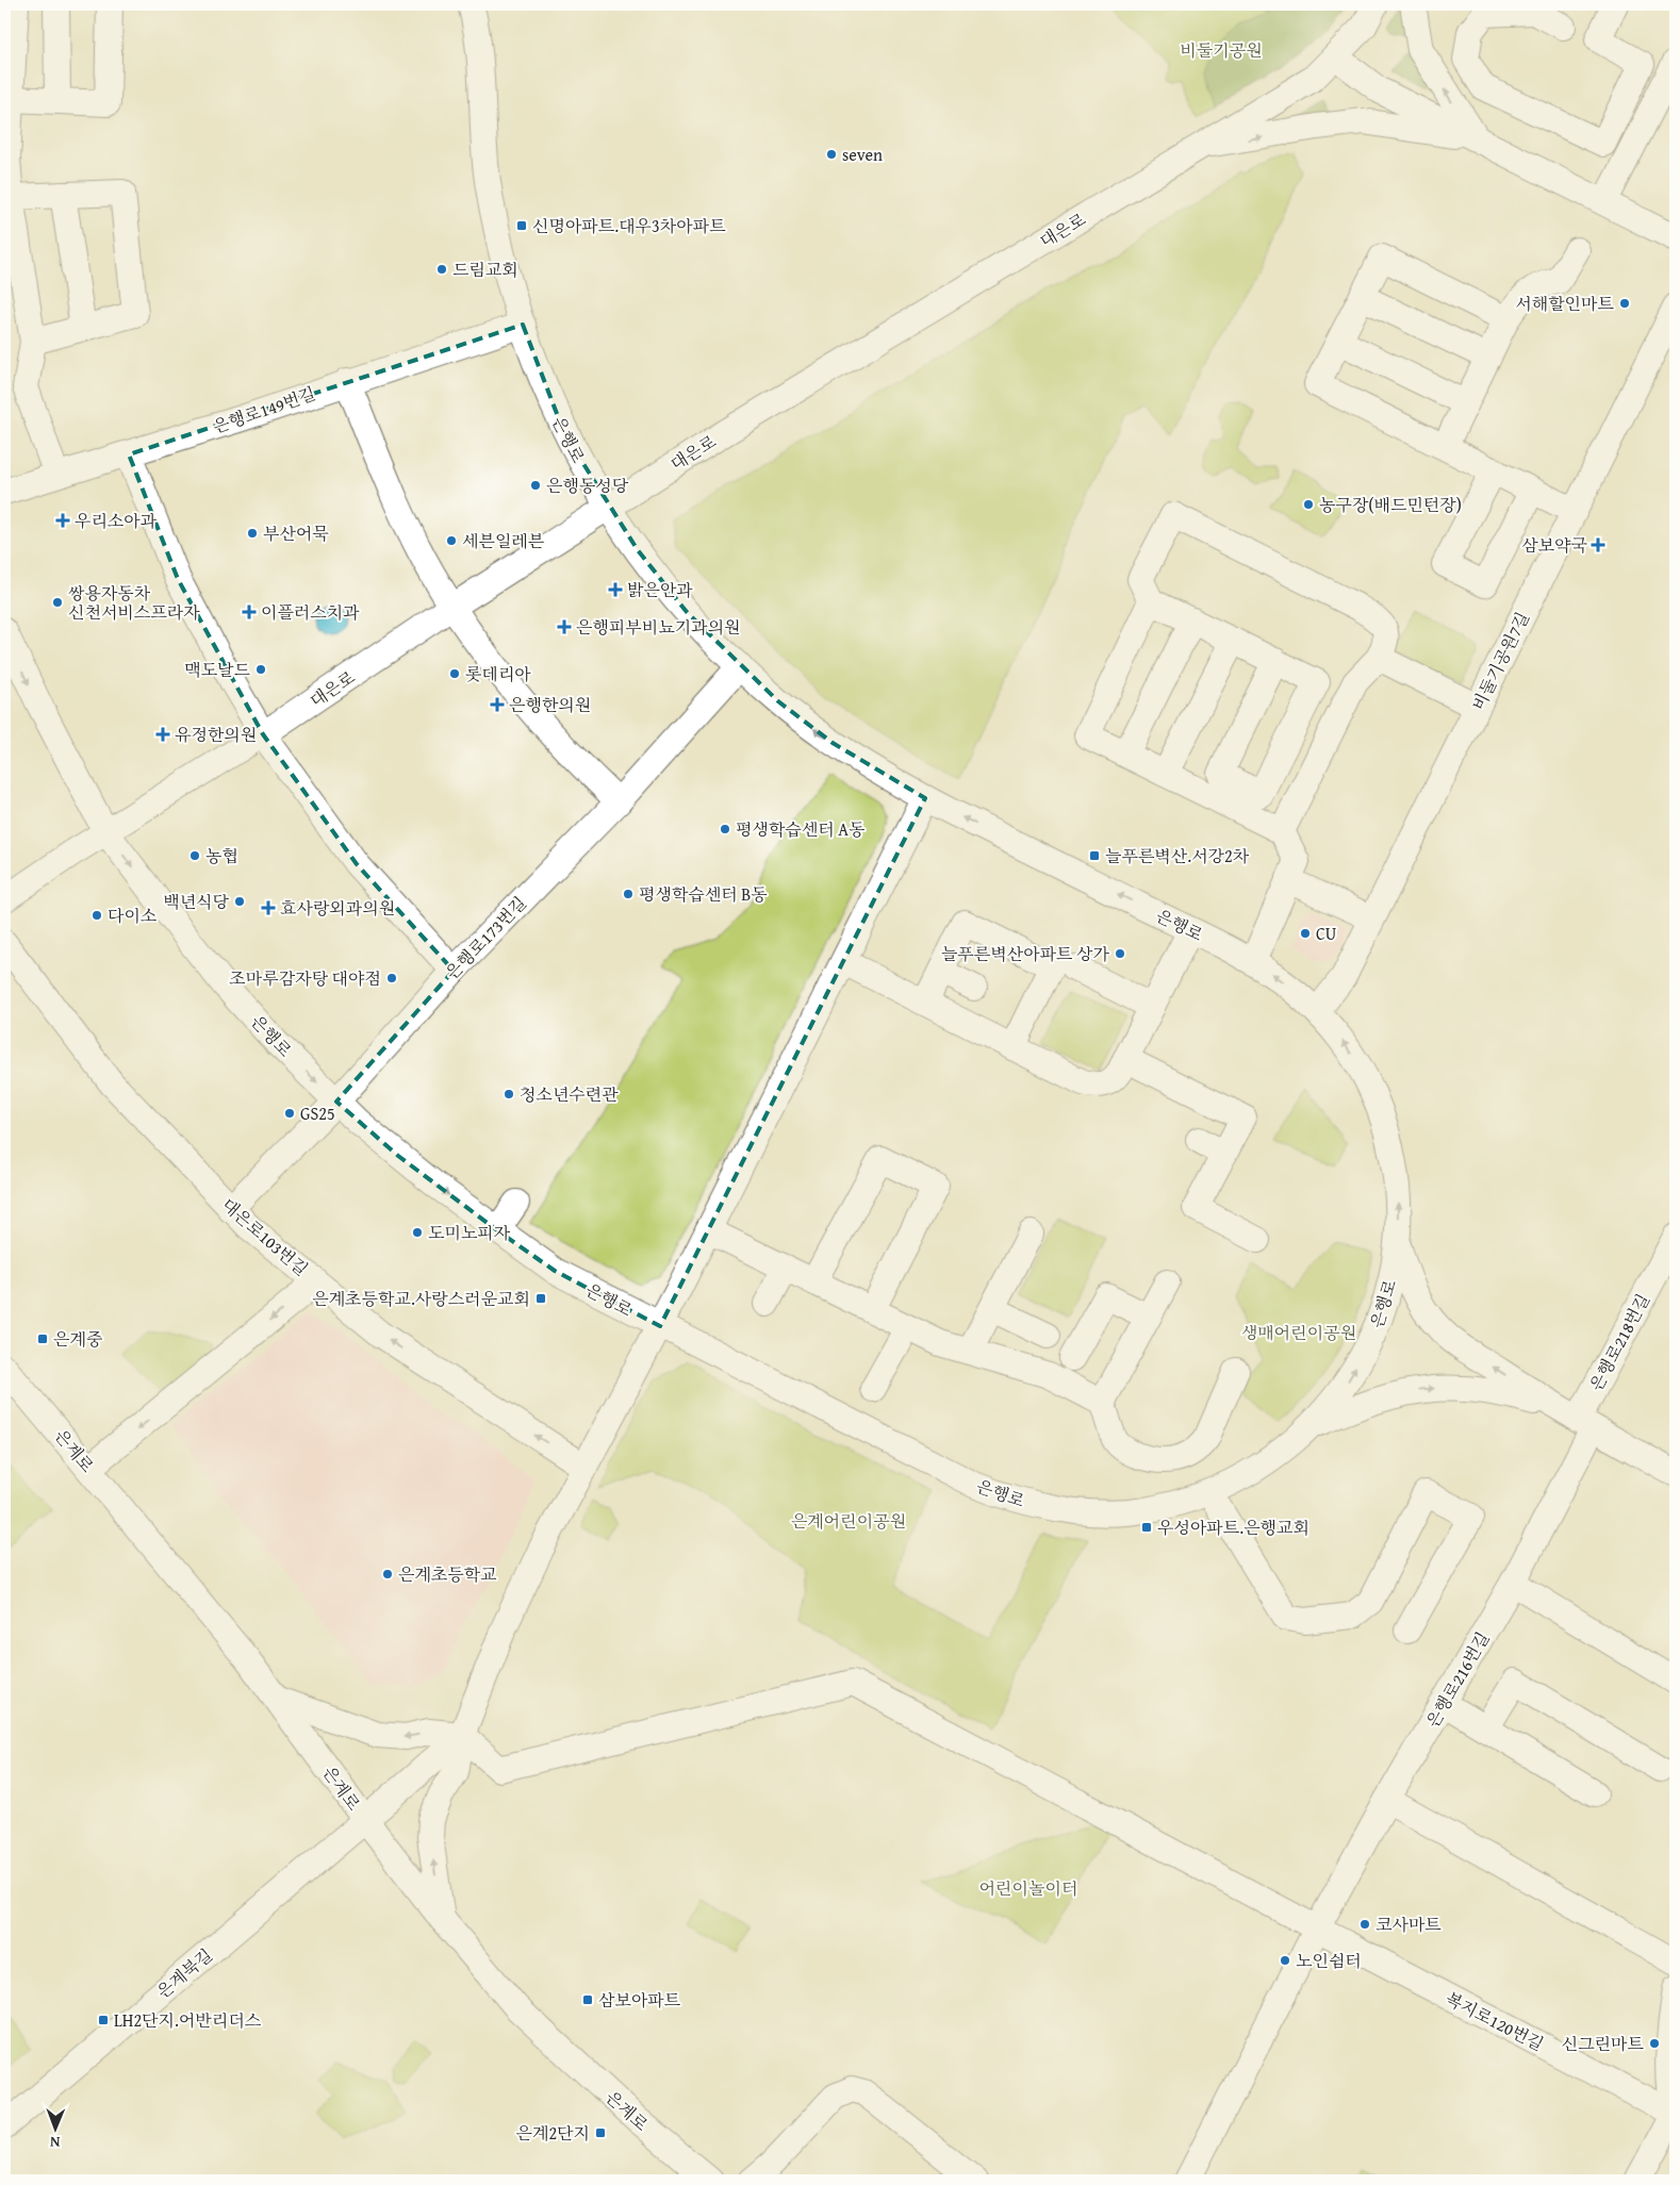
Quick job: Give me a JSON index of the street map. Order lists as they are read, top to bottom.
{
  "streets": {
    "street": [
      "대은로",
      "은행로149번길",
      "은행로",
      "비둘기공원7길",
      "은행로173번길",
      "대은로103번길",
      "은행로218번길",
      "은계로",
      "은행로216번길",
      "은계북길",
      "복지로120번길"
    ]
  },
  "crossings": [
    ["대은로", "은행로"],
    ["은행로149번길", "은행로"],
    ["은행로", "비둘기공원7길"],
    ["은행로", "은행로173번길"],
    ["은행로173번길", "대은로103번길"],
    ["은행로218번길", "은행로216번길"],
    ["은계로", "은계북길"],
    ["은행로216번길", "복지로120번길"],
    ["은계북길", "복지로120번길"]
  ],
  "one_way": ["대은로103번길"],
  "parks": [
    "비둘기공원",
    "생매어린이공원",
    "은계어린이공원",
    "어린이놀이터"
  ],
  "places": {
    "other": [
      "seven",
      "드림교회",
      "서해할인마트",
      "은행동성당",
      "농구장(배드민턴장)",
      "부산어묵",
      "세븐일레븐",
      "쌍용자동차 신천서비스프라자",
      "맥도날드",
      "롯데리아",
      "평생학습센터 A동",
      "농협",
      "평생학습센터 B동",
      "백년식당",
      "다이소",
      "CU",
      "늘푸른벽산아파트 상가",
      "조마루감자탕 대야점",
      "청소년수련관",
      "GS25",
      "도미노피자",
      "은계초등학교",
      "코사마트",
      "노인쉼터",
      "신그린마트"
    ],
    "transit": [
      "신명아파트.대우3차아파트",
      "늘푸른벽산.서강2차",
      "은계초등학교.사랑스러운교회",
      "은계중",
      "우성아파트.은행교회",
      "삼보아파트",
      "LH2단지.어반리더스",
      "은계2단지"
    ],
    "health": [
      "우리소아과",
      "삼보약국",
      "밝은안과",
      "이플러스치과",
      "은행피부비뇨기과의원",
      "은행한의원",
      "유정한의원",
      "효사랑외과의원"
    ]
  },
  "north": "bottom"
}
